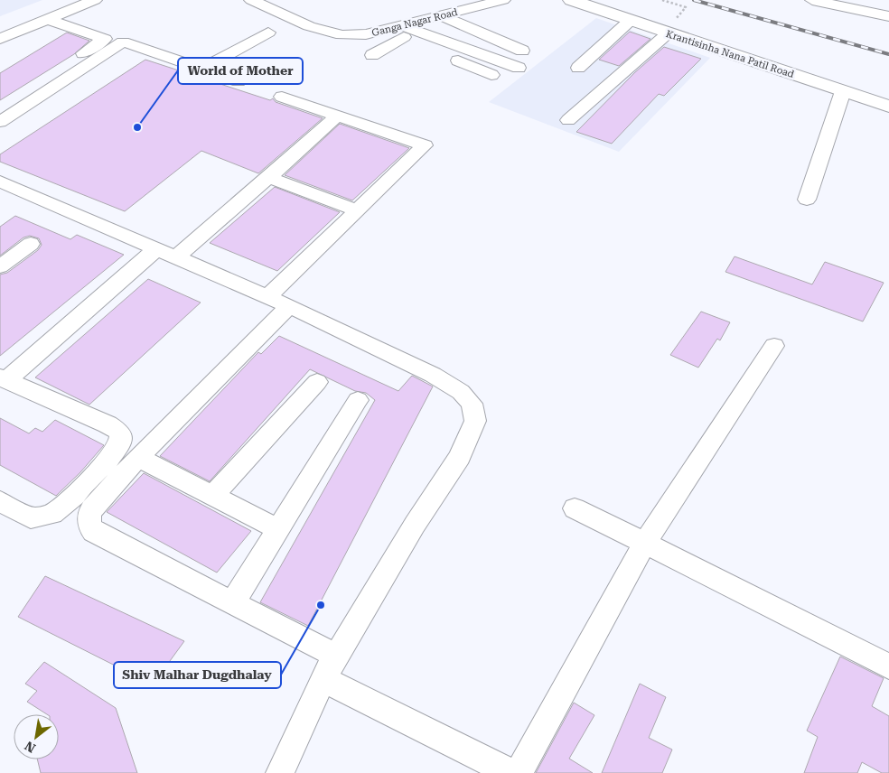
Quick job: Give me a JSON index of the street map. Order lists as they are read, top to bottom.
{
  "streets": {
    "main road": ["Krantisinha Nana Patil Road"],
    "street": ["Ganga Nagar Road"]
  },
  "places": ["World of Mother", "Shiv Malhar Dugdhalay"],
  "north": "bottom left"
}
